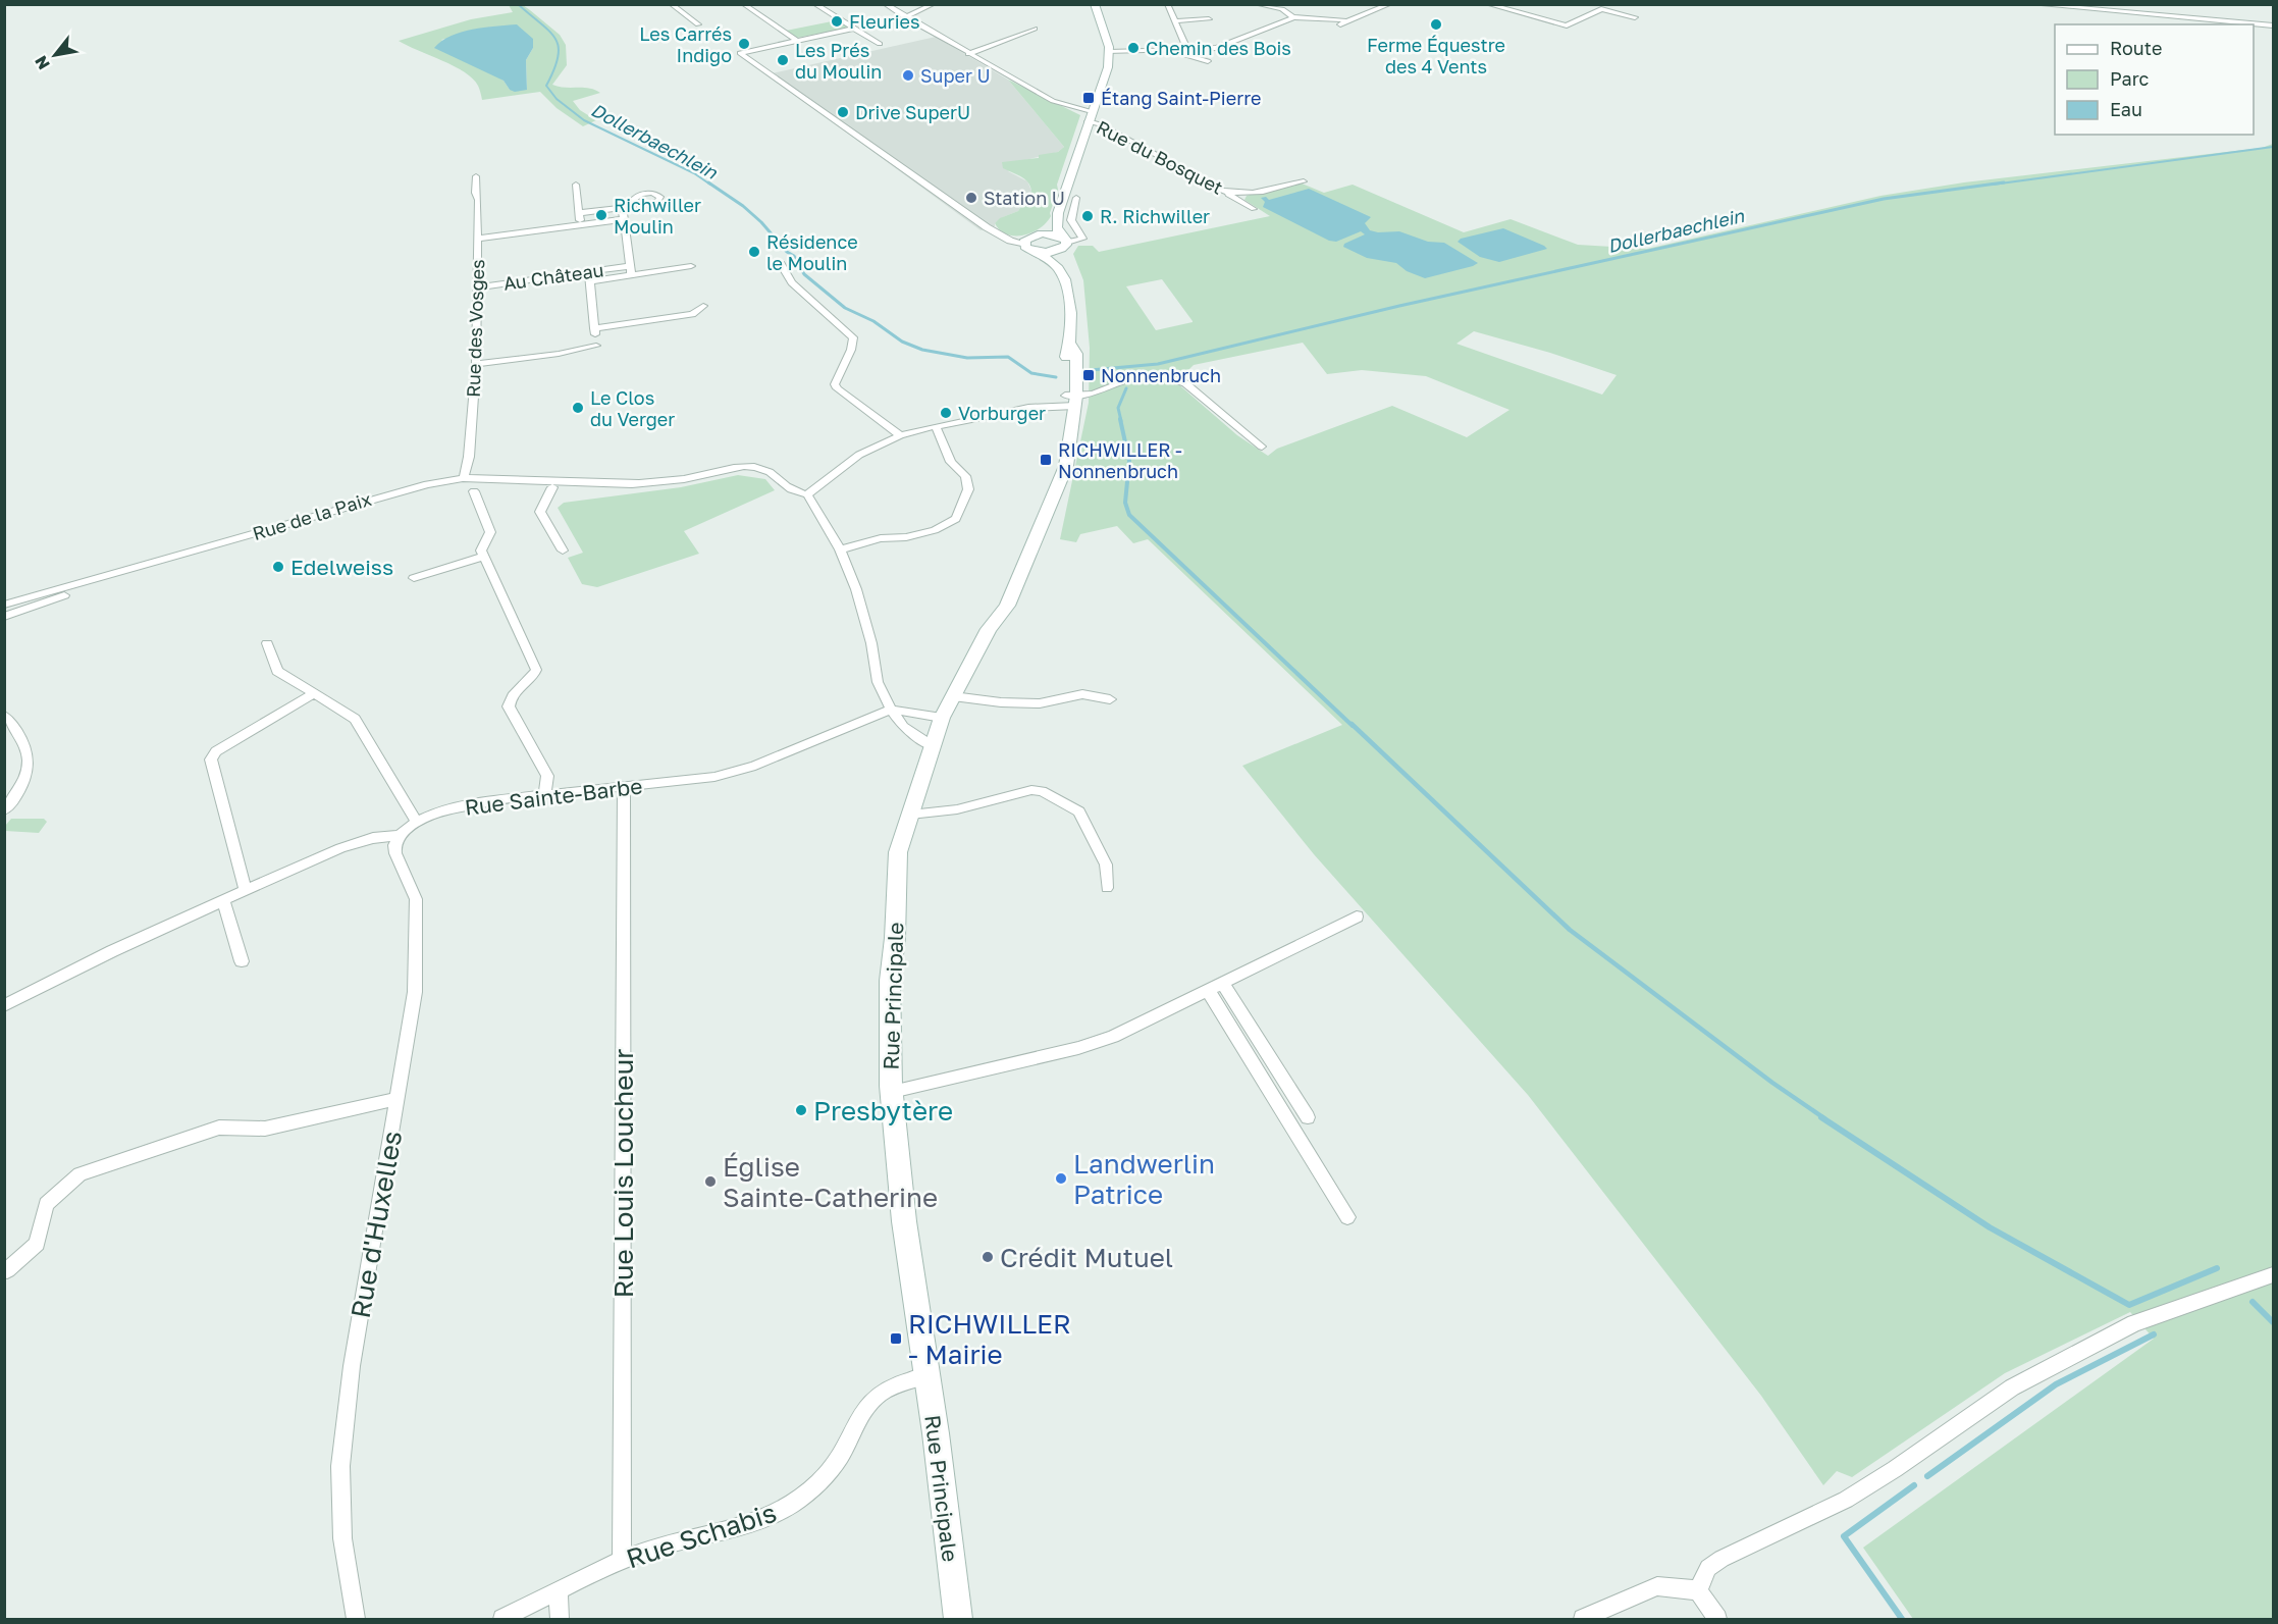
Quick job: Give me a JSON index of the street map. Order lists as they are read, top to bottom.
{
  "streets": {
    "main road": ["Rue Principale"],
    "street": [
      "Rue du Bosquet",
      "Au Château",
      "Rue des Vosges",
      "Rue de la Paix",
      "Rue Sainte-Barbe",
      "Rue Louis Loucheur",
      "Rue d'Huxelles",
      "Rue Schabis"
    ]
  },
  "crossings": [
    ["Au Château", "Rue des Vosges"],
    ["Rue des Vosges", "Rue de la Paix"],
    ["Rue Sainte-Barbe", "Rue Louis Loucheur"],
    ["Rue Sainte-Barbe", "Rue d'Huxelles"],
    ["Rue Principale", "Rue Schabis"],
    ["Rue Louis Loucheur", "Rue Schabis"]
  ],
  "water": ["Dollerbaechlein"],
  "places": {
    "other": [
      "Fleuries",
      "Ferme Équestre des 4 Vents",
      "Les Carrés Indigo",
      "Chemin des Bois",
      "Les Prés du Moulin",
      "Super U",
      "Drive SuperU",
      "Station U",
      "Richwiller Moulin",
      "R. Richwiller",
      "Résidence le Moulin",
      "Le Clos du Verger",
      "Vorburger",
      "Edelweiss",
      "Presbytère",
      "Landwerlin Patrice",
      "Église Sainte-Catherine",
      "Crédit Mutuel"
    ],
    "transit": [
      "Étang Saint-Pierre",
      "Nonnenbruch",
      "RICHWILLER - Nonnenbruch",
      "RICHWILLER - Mairie"
    ]
  },
  "legend": ["Route", "Parc", "Eau"],
  "north": "bottom left"
}
